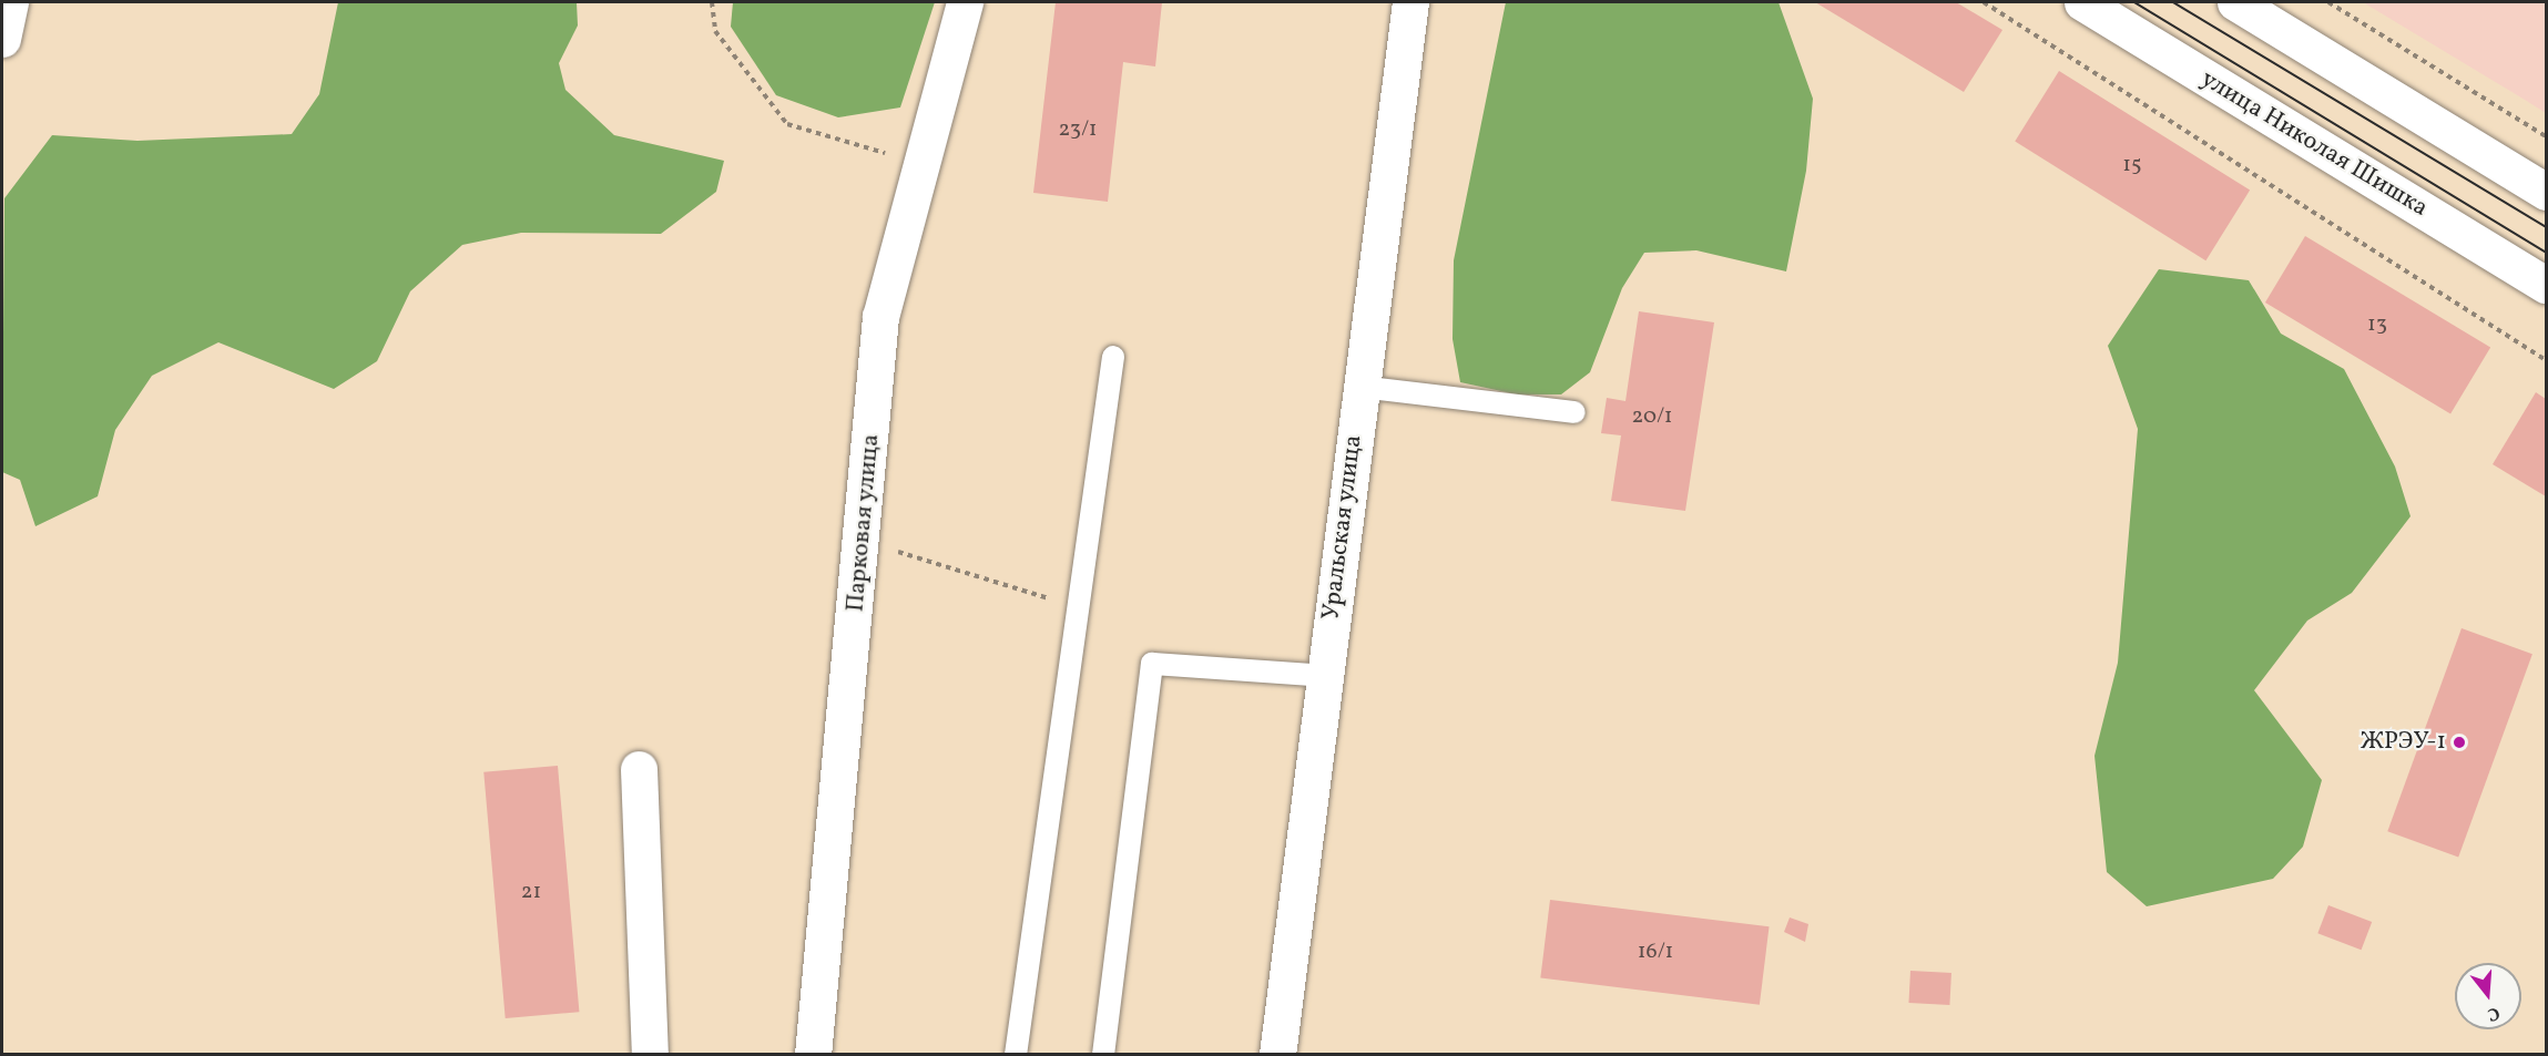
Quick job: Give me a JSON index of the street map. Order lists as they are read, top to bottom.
{
  "streets": {
    "street": ["улица Николая Шишка", "Парковая улица", "Уральская улица"]
  },
  "places": ["ЖРЭУ-1"],
  "house_numbers": [
    "23/1",
    "15",
    "13",
    "20/1",
    "21",
    "16/1"
  ],
  "north": "bottom"
}
